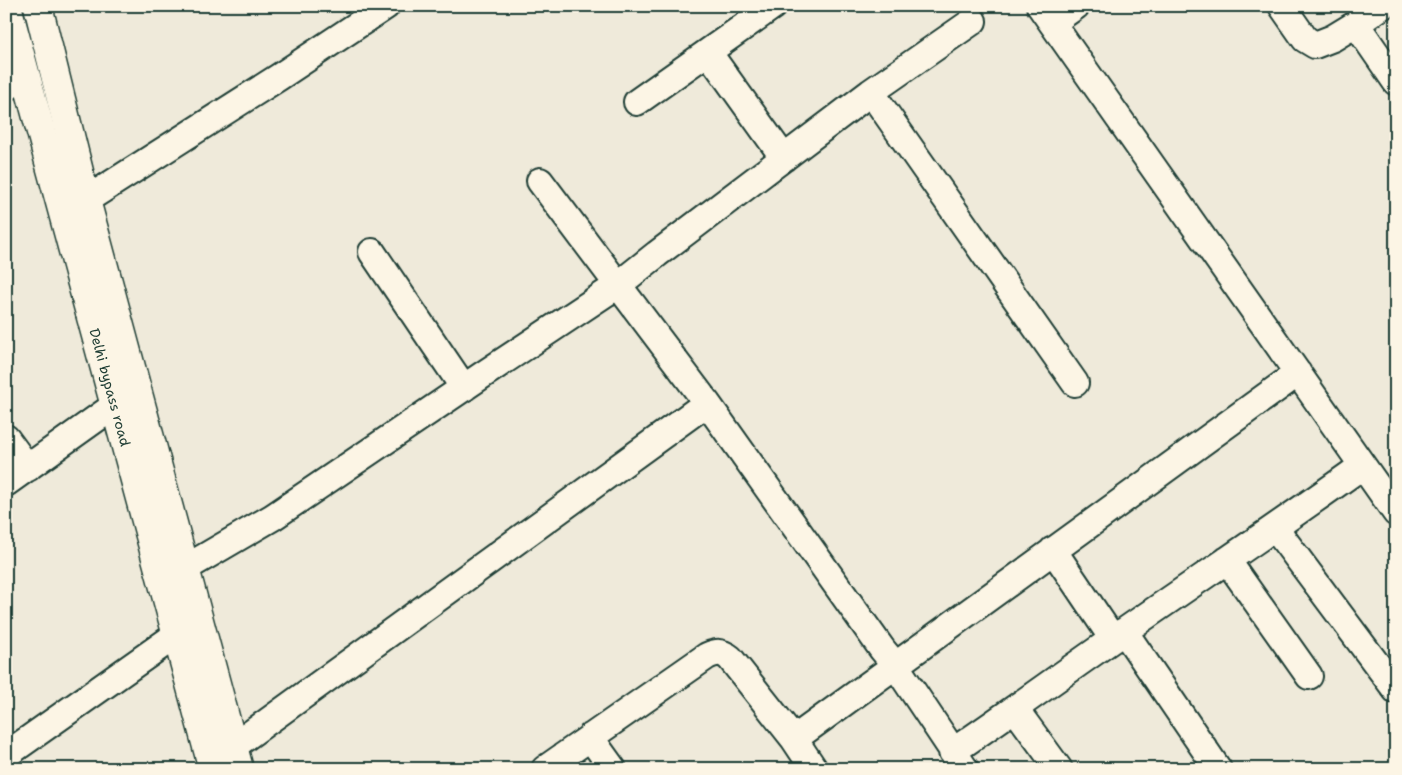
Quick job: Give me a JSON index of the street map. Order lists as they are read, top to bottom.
{
  "streets": {
    "main road": ["Delhi bypass road"]
  }
}
